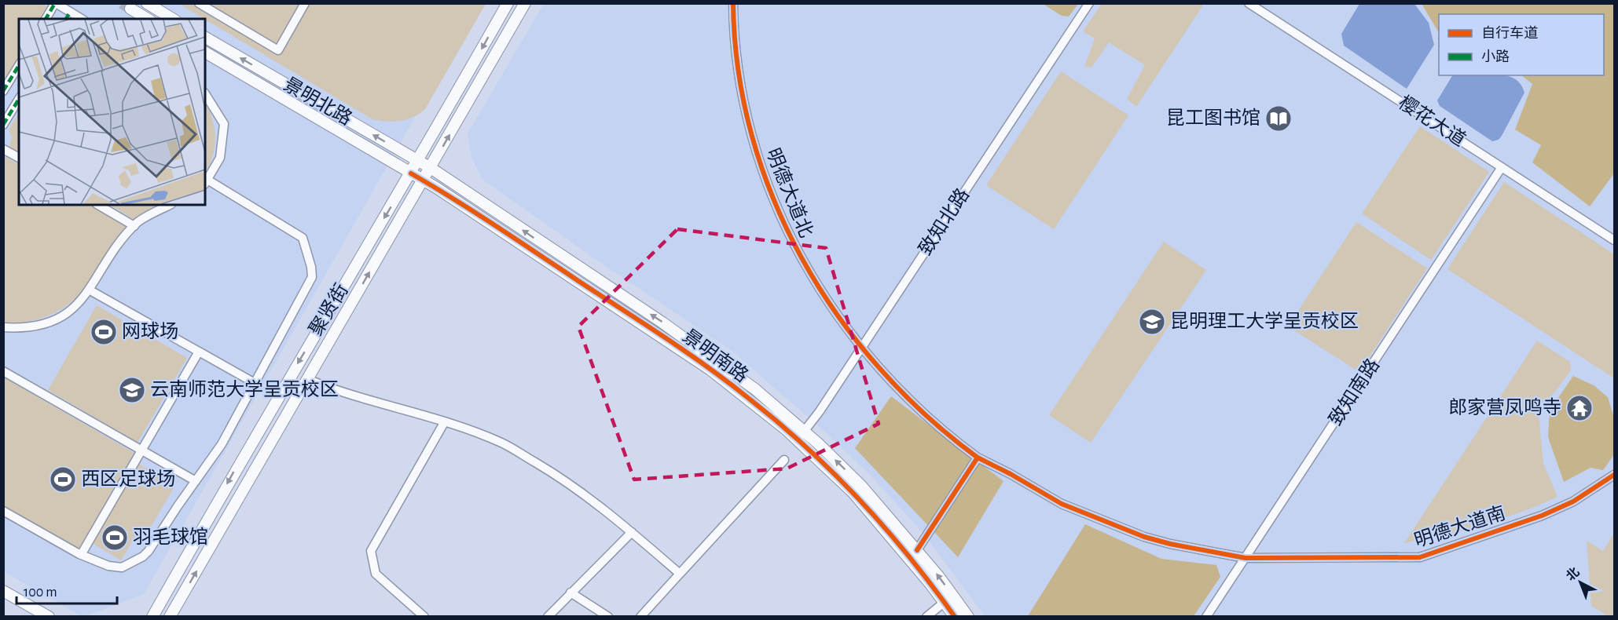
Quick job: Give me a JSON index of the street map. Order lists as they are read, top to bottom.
{
  "streets": {
    "main road": ["景明北路", "聚贤街", "景明南路"],
    "street": [
      "樱花大道",
      "明德大道北",
      "致知北路",
      "致知南路",
      "明德大道南"
    ]
  },
  "crossings": [
    ["景明北路", "聚贤街"],
    ["景明北路", "景明南路"],
    ["樱花大道", "致知南路"],
    ["明德大道北", "致知北路"],
    ["明德大道北", "明德大道南"],
    ["致知北路", "景明南路"],
    ["聚贤街", "景明南路"],
    ["致知南路", "明德大道南"]
  ],
  "places": {
    "library": ["昆工图书馆"],
    "school or university": ["昆明理工大学呈贡校区", "云南师范大学呈贡校区"],
    "sports": ["网球场", "西区足球场", "羽毛球馆"],
    "temple": ["郎家营凤鸣寺"]
  },
  "legend": ["自行车道", "小路"],
  "scale_bar": "100 m",
  "north": "top left"
}
